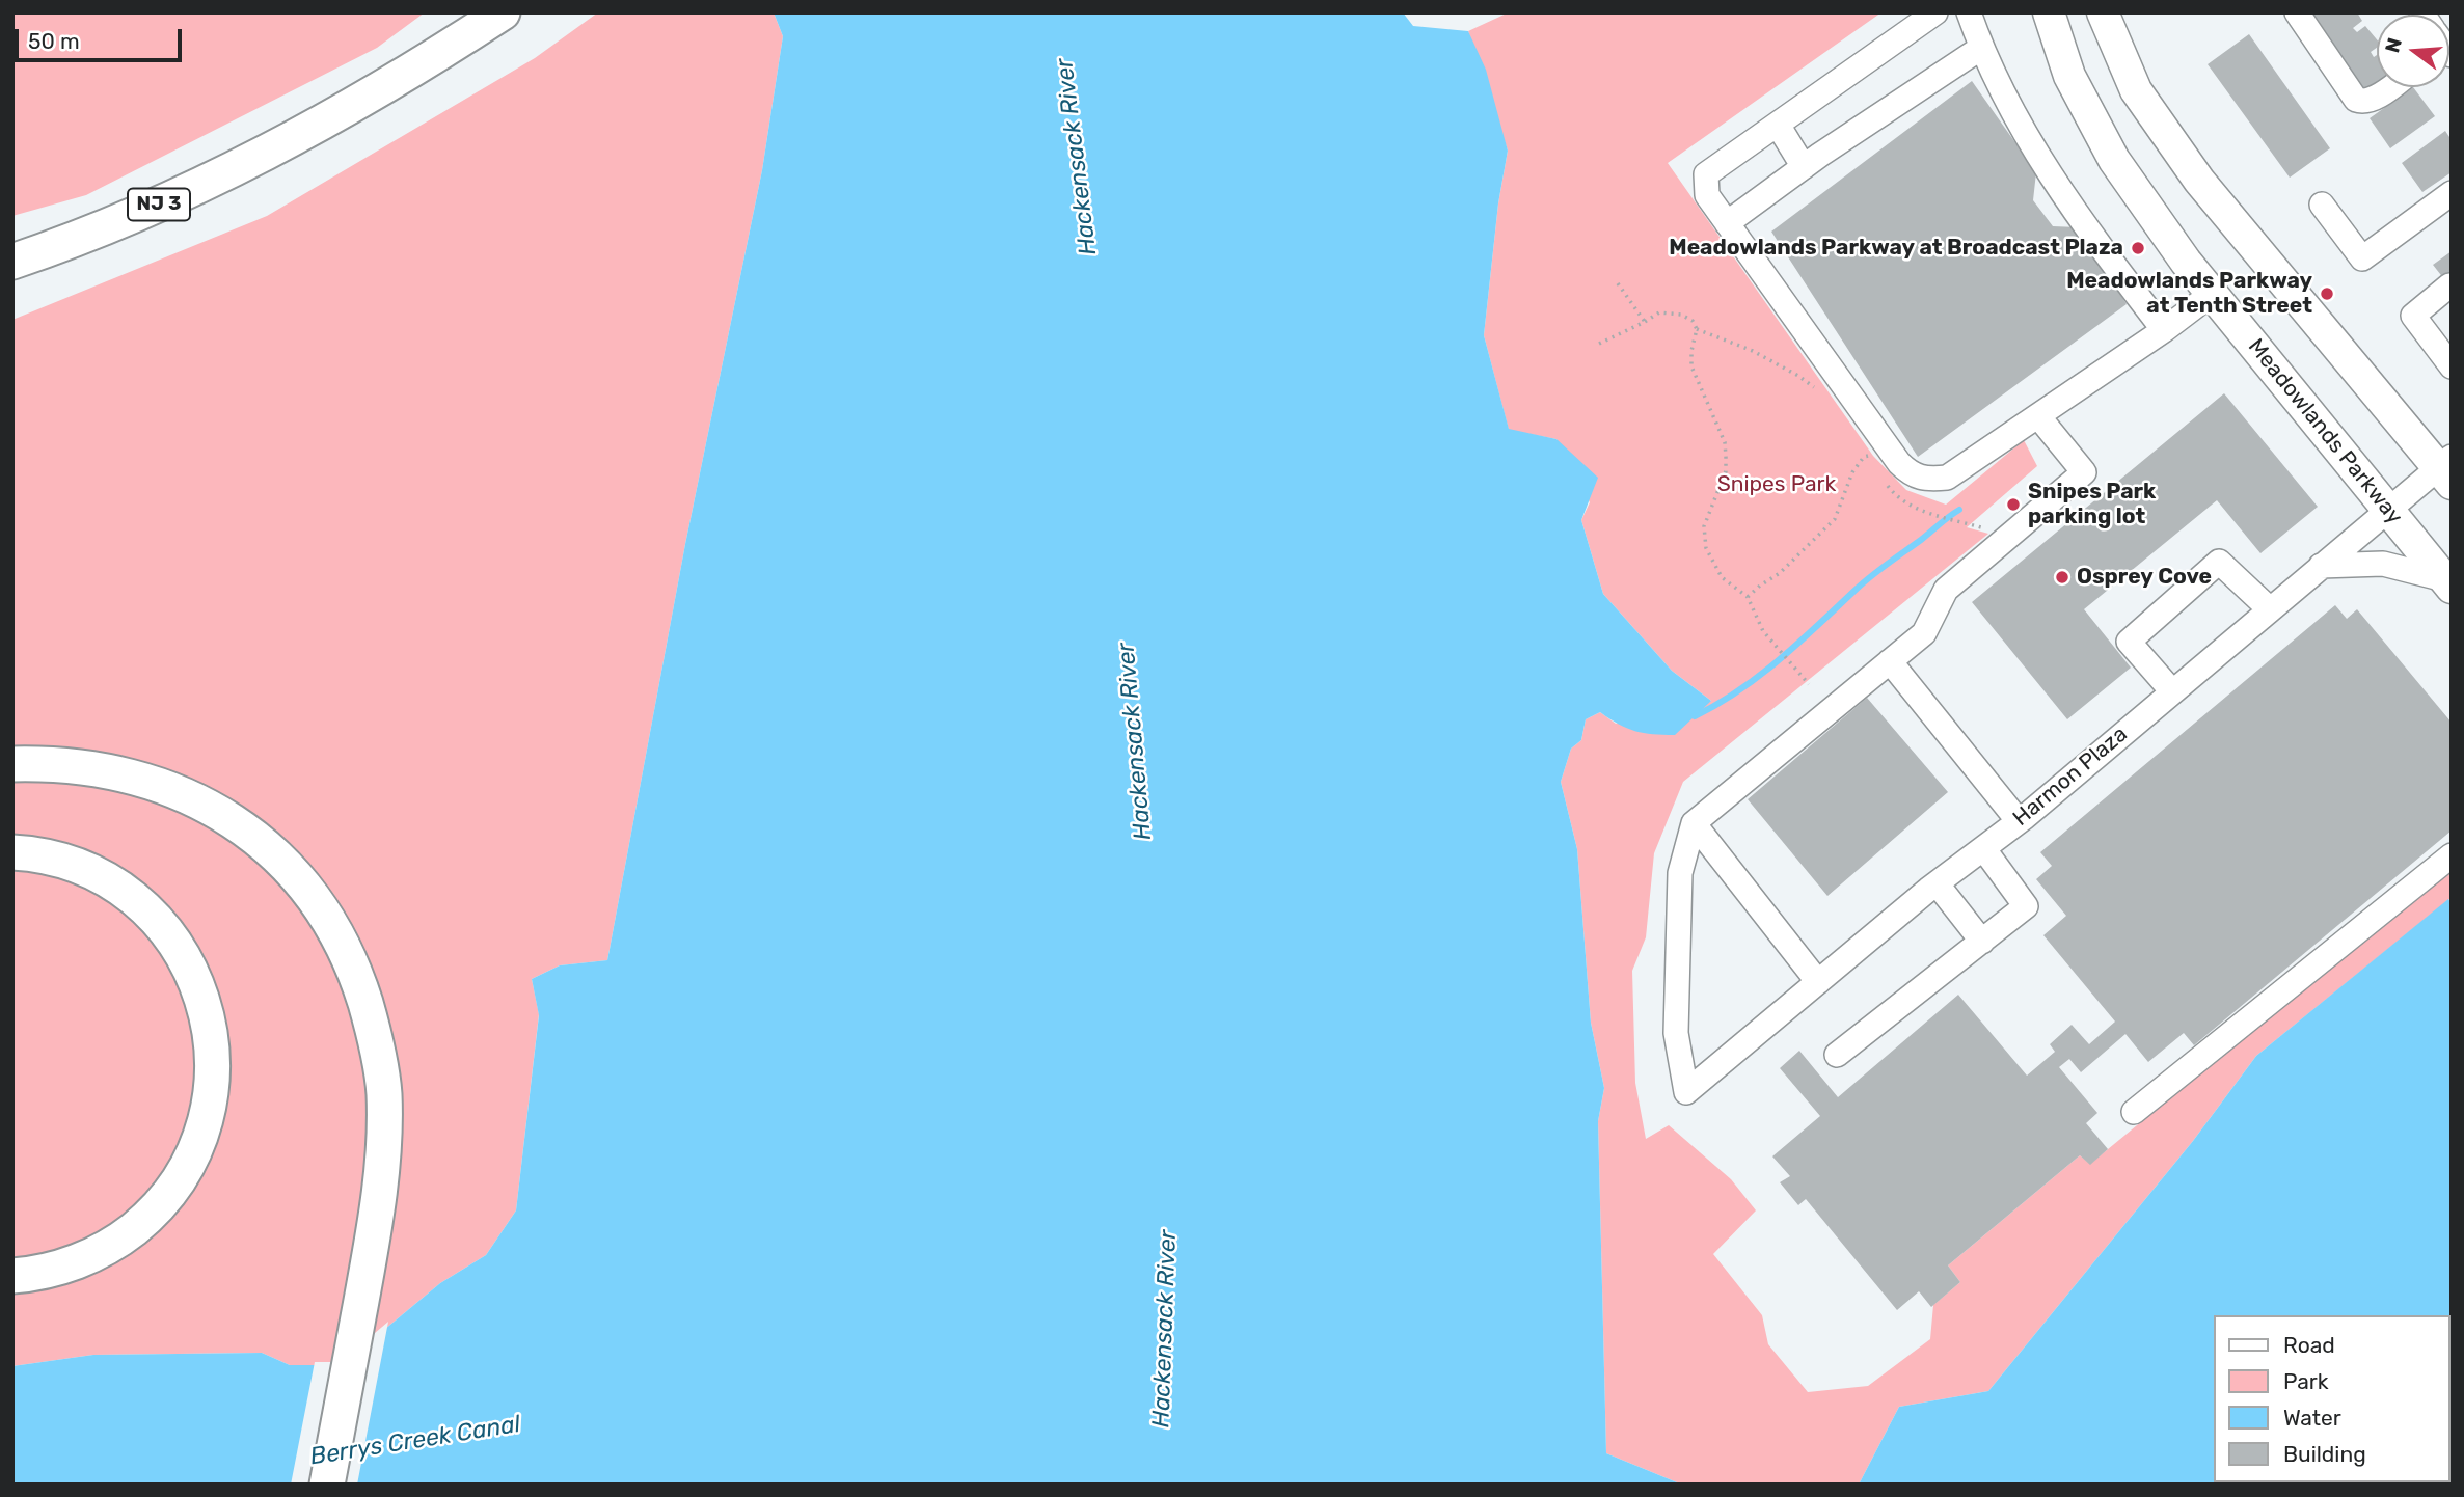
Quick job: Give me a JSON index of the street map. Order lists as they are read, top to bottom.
{
  "streets": {
    "highway": ["NJ 3"],
    "main road": ["Meadowlands Parkway"],
    "street": ["Harmon Plaza"]
  },
  "crossings": [
    ["Meadowlands Parkway", "Harmon Plaza"]
  ],
  "water": ["Hackensack River", "Berrys Creek Canal"],
  "parks": ["Snipes Park"],
  "places": [
    "Meadowlands Parkway at Broadcast Plaza",
    "Meadowlands Parkway at Tenth Street",
    "Snipes Park parking lot",
    "Osprey Cove"
  ],
  "legend": [
    "Road",
    "Park",
    "Water",
    "Building"
  ],
  "scale_bar": "50 m",
  "north": "left"
}
